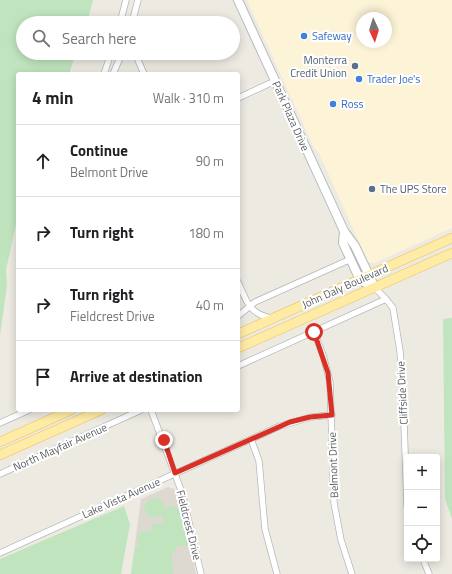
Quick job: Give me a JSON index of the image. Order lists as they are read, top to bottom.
{
  "streets": {
    "main road": ["John Daly Boulevard"],
    "street": [
      "Park Plaza Drive",
      "Cliffside Drive",
      "North Mayfair Avenue",
      "Belmont Drive",
      "Lake Vista Avenue",
      "Fieldcrest Drive"
    ]
  },
  "crossings": [
    ["Park Plaza Drive", "John Daly Boulevard"],
    ["Park Plaza Drive", "Cliffside Drive"],
    ["John Daly Boulevard", "Cliffside Drive"],
    ["Belmont Drive", "Lake Vista Avenue"],
    ["Lake Vista Avenue", "Fieldcrest Drive"]
  ],
  "places": [
    "Safeway",
    "Monterra Credit Union",
    "Trader Joe's",
    "Ross",
    "The UPS Store"
  ],
  "north": "bottom",
  "page": {
    "search": "Search here",
    "heading": ["4 min", "Walk · 310 m"],
    "list": [
      ["Continue", "Belmont Drive", "90 m"],
      ["Turn right", "180 m"],
      ["Turn right", "Fieldcrest Drive", "40 m"],
      "Arrive at destination"
    ],
    "map_buttons": ["+", "−"]
  }
}
